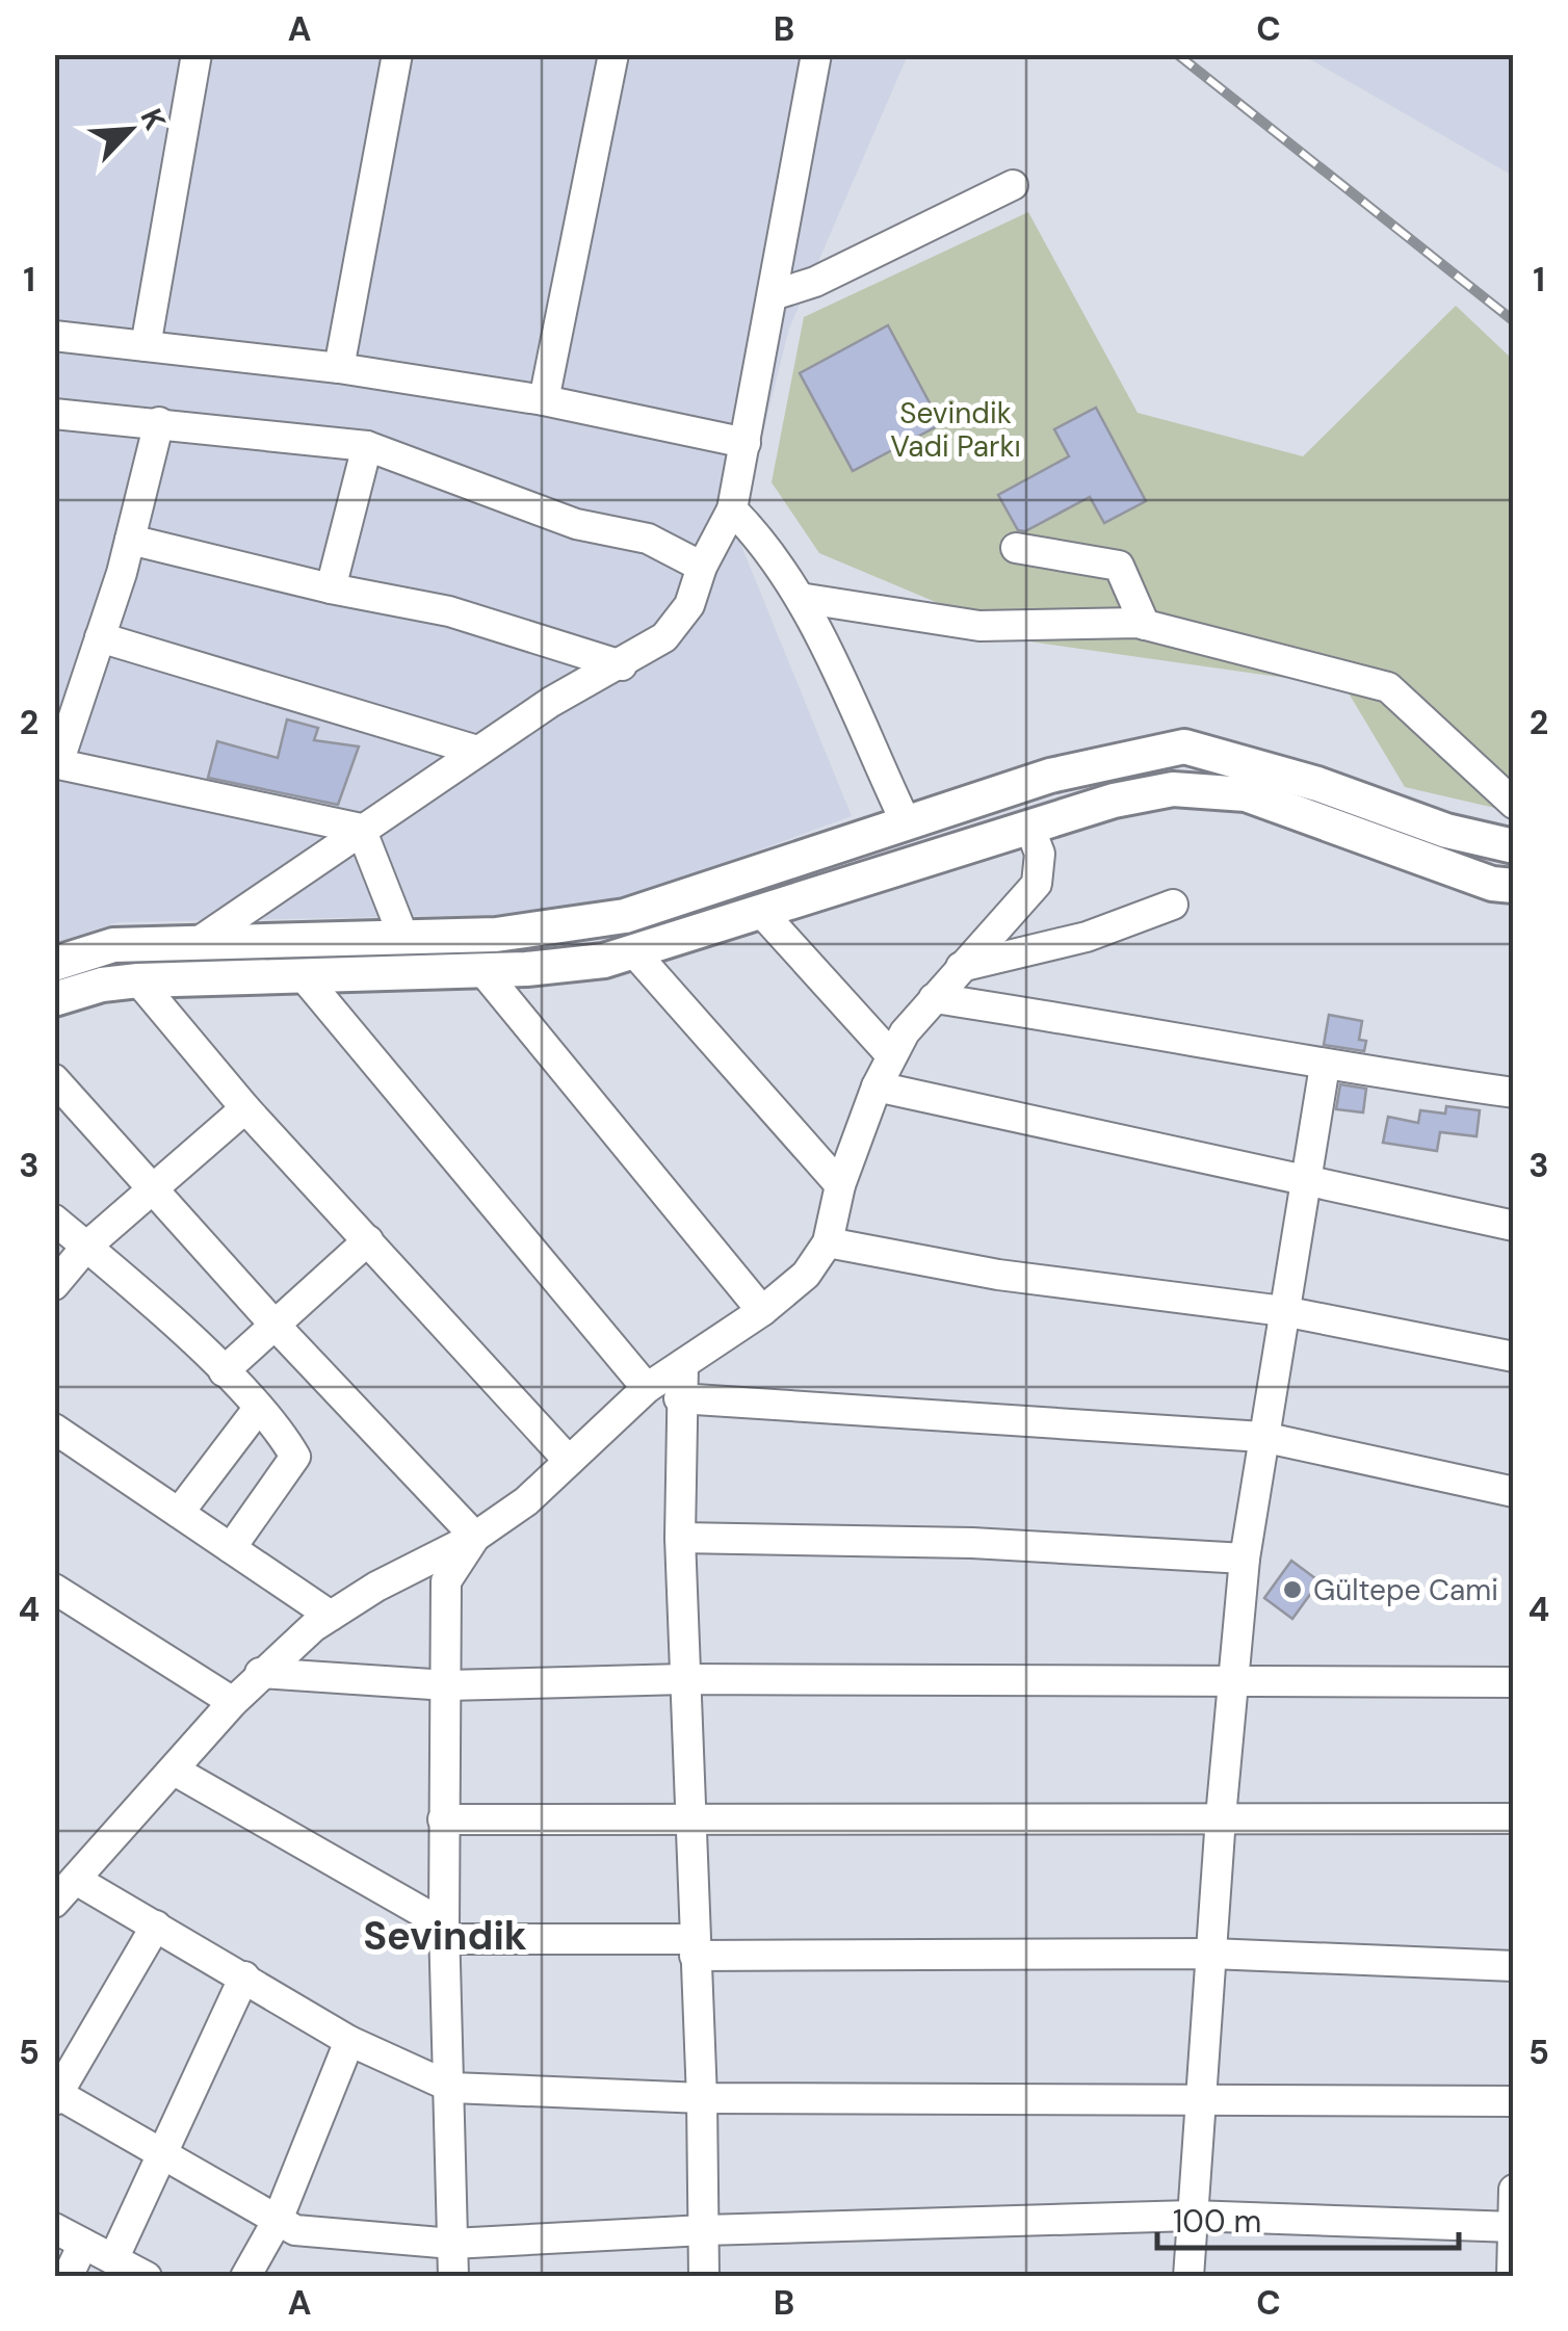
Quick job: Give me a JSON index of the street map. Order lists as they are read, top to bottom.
{
  "districts": ["Sevindik"],
  "parks": ["Sevindik Vadi Parkı"],
  "places": ["Gültepe Cami"],
  "scale_bar": "100 m",
  "north": "top right",
  "grid": {
    "columns": ["A", "B", "C"],
    "rows": [
      "1",
      "2",
      "3",
      "4",
      "5"
    ]
  }
}
